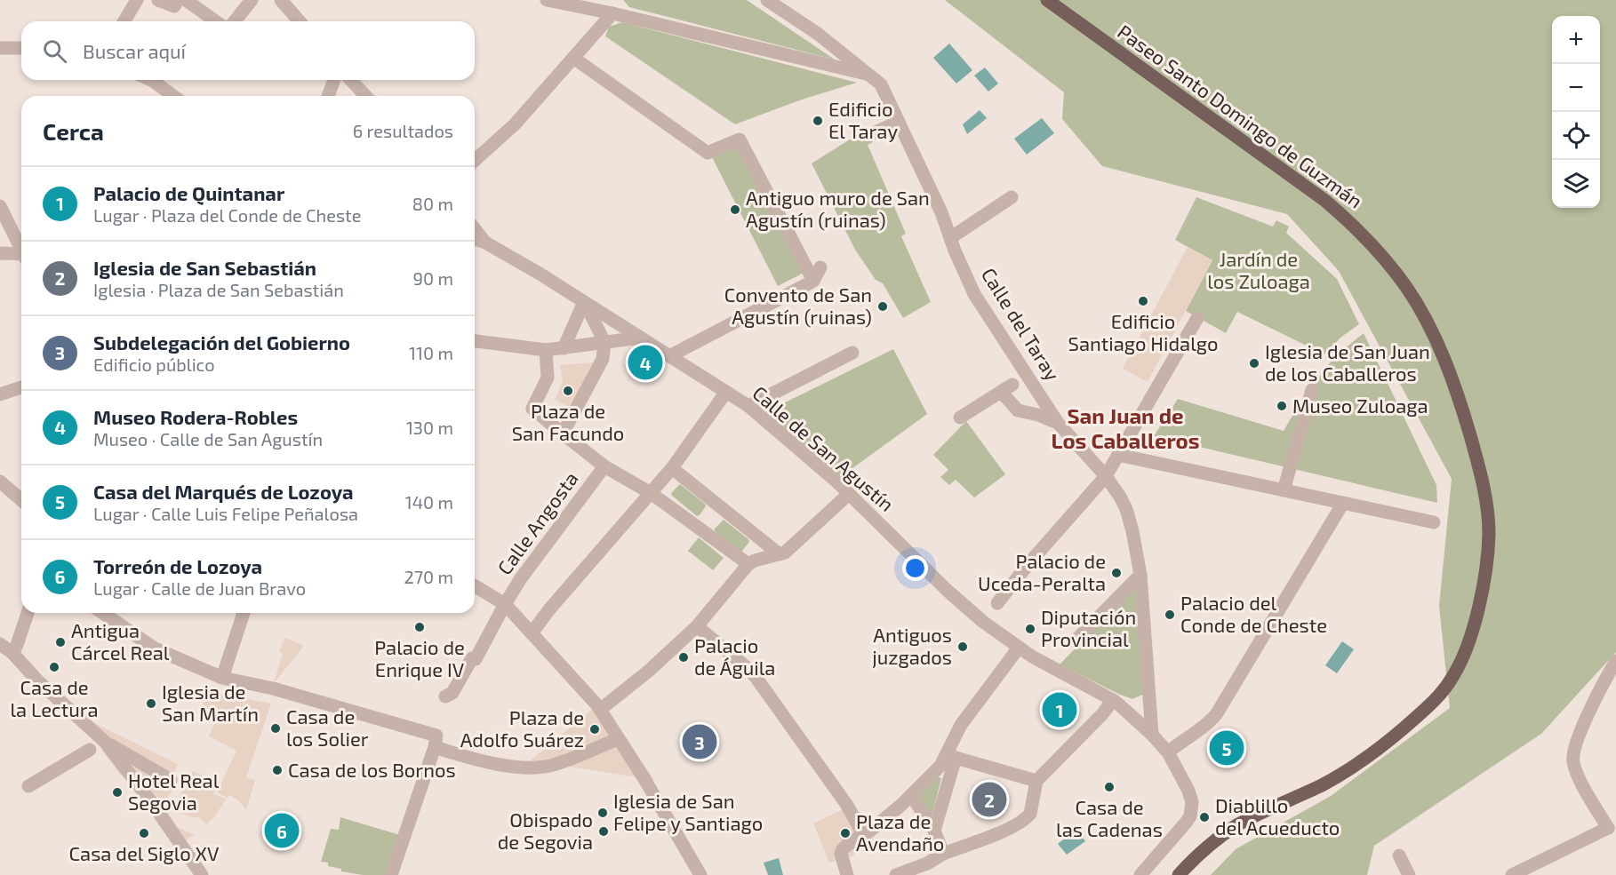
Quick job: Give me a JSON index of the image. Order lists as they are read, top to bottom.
{
  "streets": {
    "main road": ["Paseo Santo Domingo de Guzmán"],
    "street": ["Calle del Taray", "Calle de San Agustín", "Calle Angosta"]
  },
  "crossings": [
    ["Calle del Taray", "Calle de San Agustín"]
  ],
  "districts": ["San Juan de Los Caballeros"],
  "parks": ["Jardín de los Zuloaga"],
  "places": [
    "Edificio El Taray",
    "Antiguo muro de San Agustín (ruinas)",
    "Edificio Santiago Hidalgo",
    "Convento de San Agustín (ruinas)",
    "Iglesia de San Juan de los Caballeros",
    "Plaza de San Facundo",
    "Museo Zuloaga",
    "Palacio de Uceda-Peralta",
    "Palacio del Conde de Cheste",
    "Palacio de Enrique IV",
    "Diputación Provincial",
    "Antigua Cárcel Real",
    "Antiguos juzgados",
    "Palacio de Águila",
    "Casa de la Lectura",
    "Iglesia de San Martín",
    "Casa de los Solier",
    "Plaza de Adolfo Suárez",
    "Casa de los Bornos",
    "Casa de las Cadenas",
    "Hotel Real Segovia",
    "Iglesia de San Felipe y Santiago",
    "Diablillo del Acueducto",
    "Obispado de Segovia",
    "Casa del Siglo XV",
    "Plaza de Avendaño"
  ],
  "page": {
    "map_buttons": ["+", "−"],
    "search": "Buscar aquí",
    "heading": ["Cerca", "6 resultados"],
    "list": [
      {
        "mark": "1",
        "name": "Palacio de Quintanar",
        "note": "Lugar · Plaza del Conde de Cheste",
        "value": "80 m"
      },
      {
        "mark": "2",
        "name": "Iglesia de San Sebastián",
        "note": "Iglesia · Plaza de San Sebastián",
        "value": "90 m"
      },
      {
        "mark": "3",
        "name": "Subdelegación del Gobierno",
        "note": "Edificio público",
        "value": "110 m"
      },
      {
        "mark": "4",
        "name": "Museo Rodera-Robles",
        "note": "Museo · Calle de San Agustín",
        "value": "130 m"
      },
      {
        "mark": "5",
        "name": "Casa del Marqués de Lozoya",
        "note": "Lugar · Calle Luis Felipe Peñalosa",
        "value": "140 m"
      },
      {
        "mark": "6",
        "name": "Torreón de Lozoya",
        "note": "Lugar · Calle de Juan Bravo",
        "value": "270 m"
      }
    ],
    "pins": [
      "4",
      "1",
      "3",
      "5",
      "2",
      "6"
    ]
  }
}
